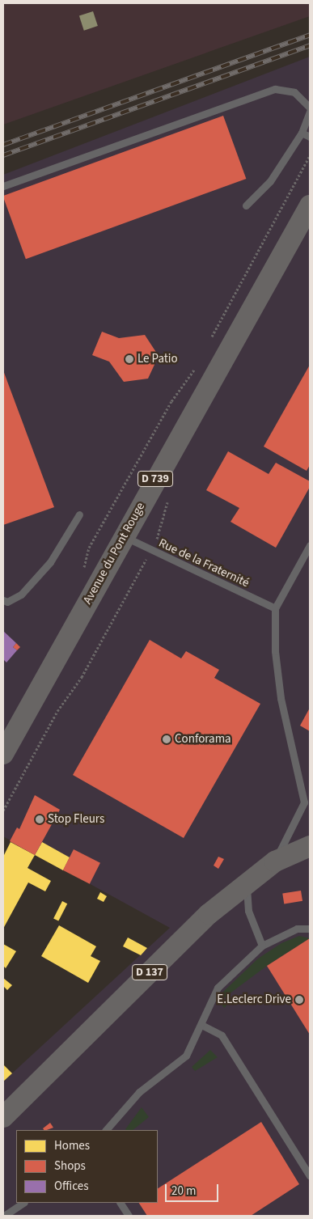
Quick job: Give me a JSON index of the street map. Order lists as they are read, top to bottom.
{
  "streets": {
    "main road": ["D 739", "Avenue du Pont Rouge", "D 137"],
    "lane": ["Rue de la Fraternité"]
  },
  "crossings": [
    ["Avenue du Pont Rouge", "Rue de la Fraternité"]
  ],
  "places": [
    "Le Patio",
    "Conforama",
    "Stop Fleurs",
    "E.Leclerc Drive"
  ],
  "legend": ["Homes", "Shops", "Offices"],
  "scale_bar": "20 m"
}
